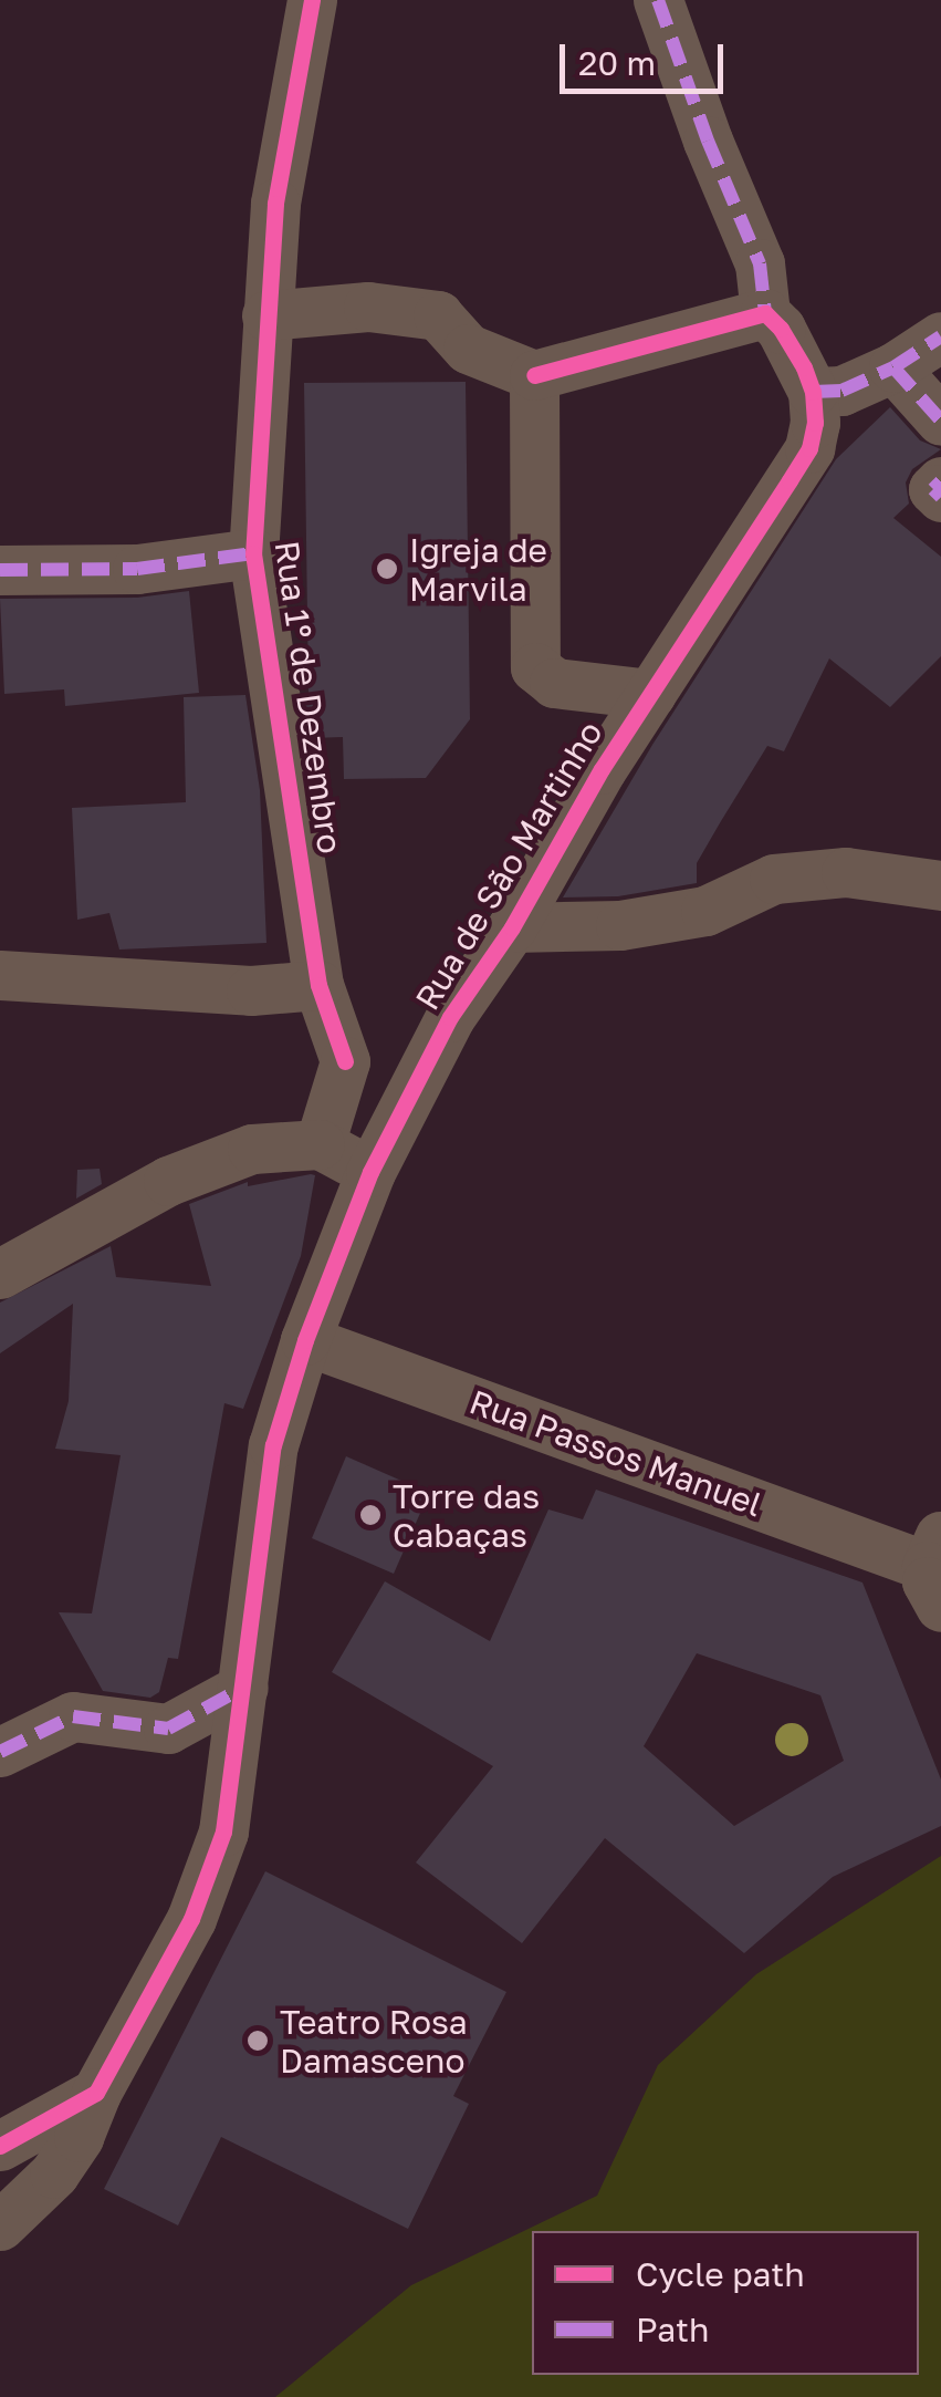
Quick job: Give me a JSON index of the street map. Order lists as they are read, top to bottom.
{
  "streets": {
    "street": ["Rua 1º de Dezembro", "Rua de São Martinho", "Rua Passos Manuel"]
  },
  "places": ["Igreja de Marvila", "Torre das Cabaças", "Teatro Rosa Damasceno"],
  "legend": ["Cycle path", "Path"],
  "scale_bar": "20 m"
}
